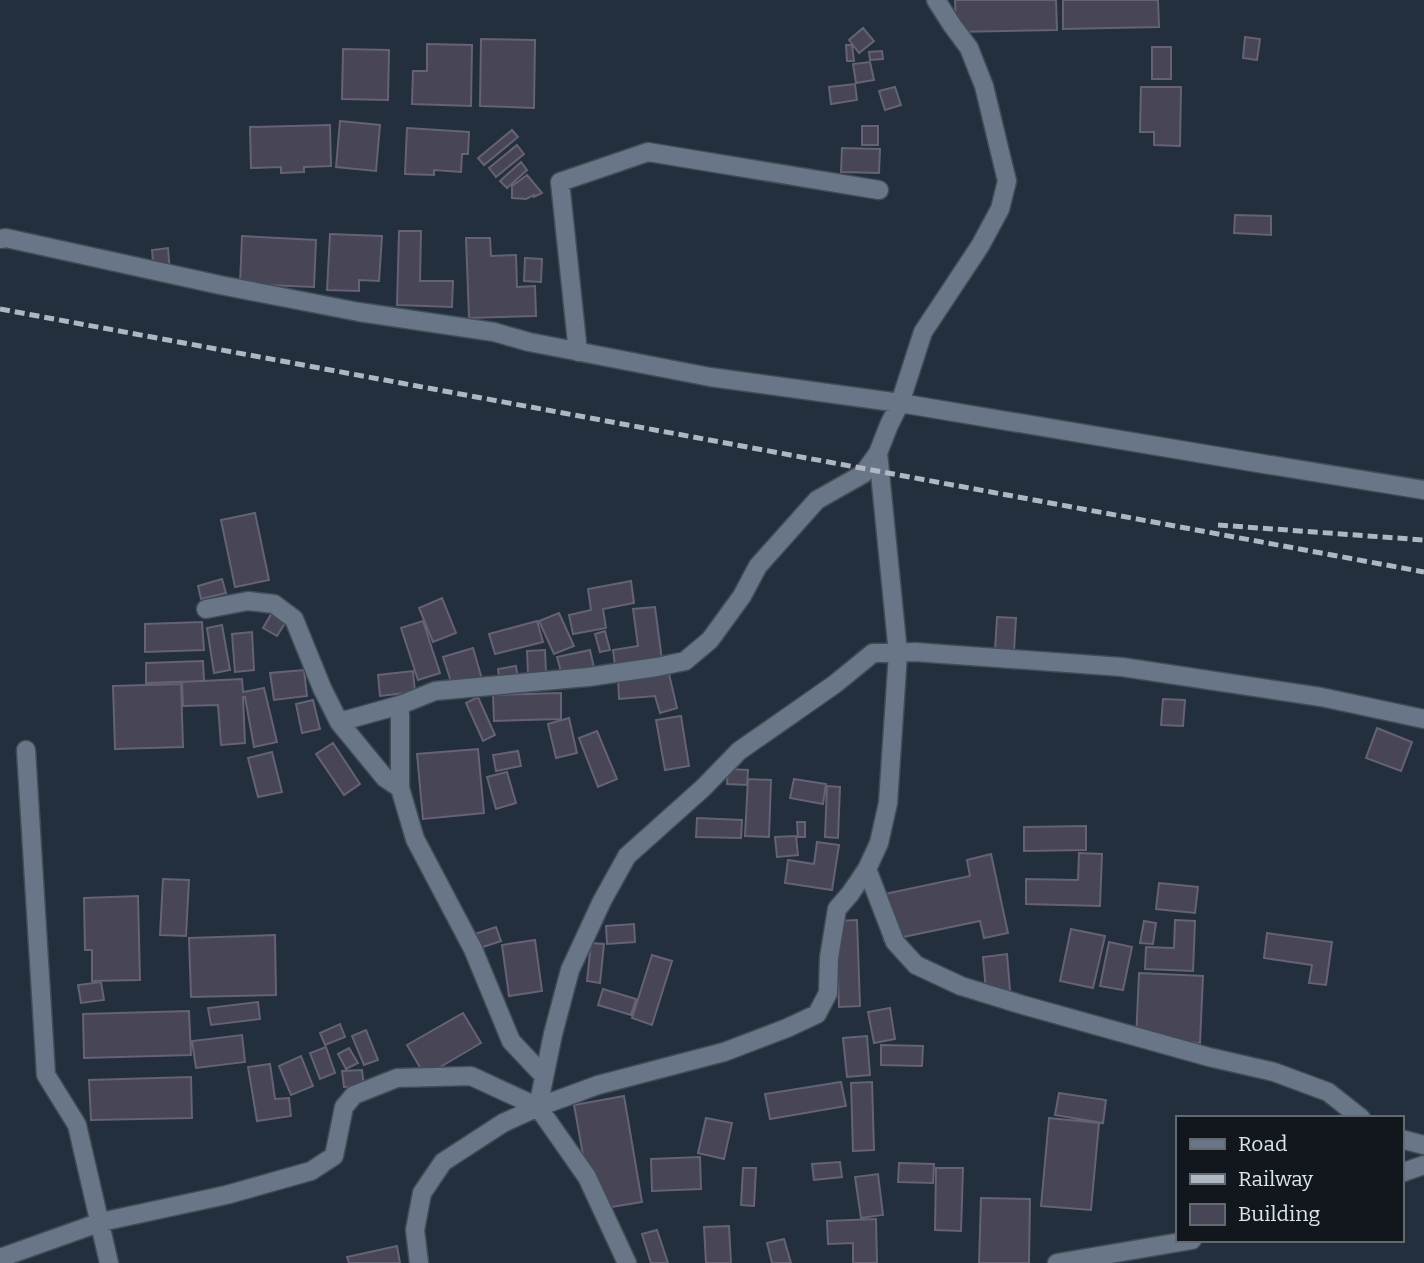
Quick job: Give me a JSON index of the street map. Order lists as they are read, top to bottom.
{
  "legend": ["Road", "Railway", "Building"]
}
